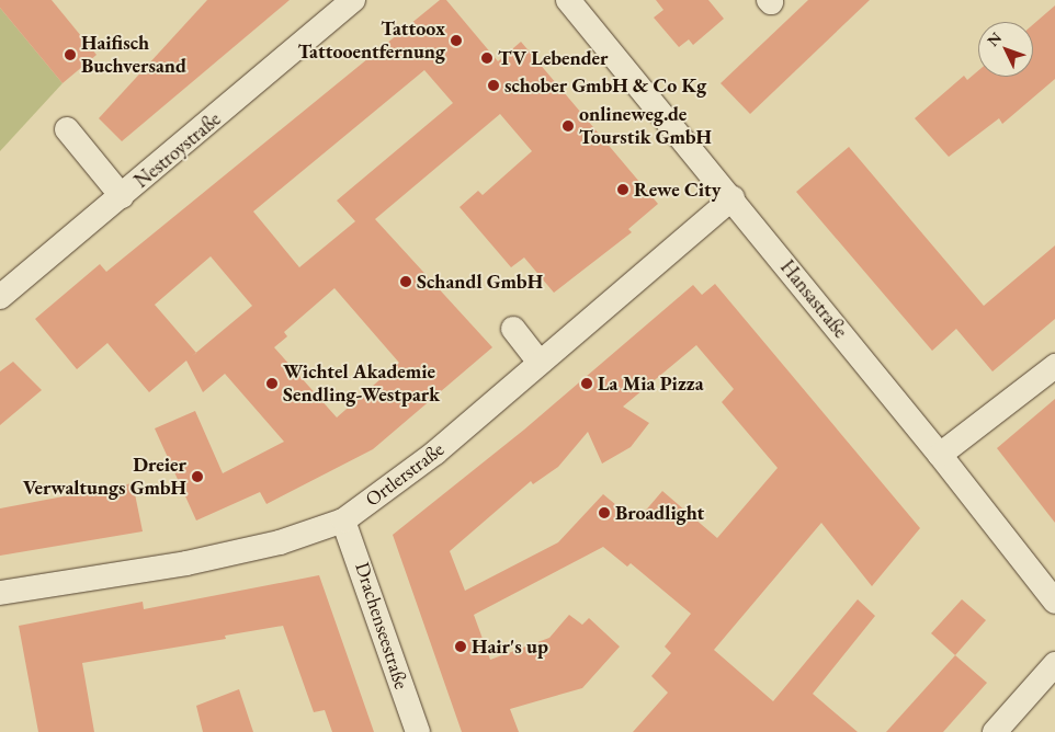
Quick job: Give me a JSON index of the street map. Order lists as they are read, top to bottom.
{
  "streets": {
    "street": [
      "Nestroystraße",
      "Hansastraße",
      "Ortlerstraße",
      "Drachenseestraße"
    ]
  },
  "crossings": [
    ["Hansastraße", "Ortlerstraße"],
    ["Ortlerstraße", "Drachenseestraße"]
  ],
  "places": [
    "Tattoox Tattooentfernung",
    "Haifisch Buchversand",
    "TV Lebender",
    "schober GmbH & Co Kg",
    "onlineweg.de Tourstik GmbH",
    "Rewe City",
    "Schandl GmbH",
    "Wichtel Akademie Sendling-Westpark",
    "La Mia Pizza",
    "Dreier Verwaltungs GmbH",
    "Broadlight",
    "Hair's up"
  ],
  "north": "top left"
}
